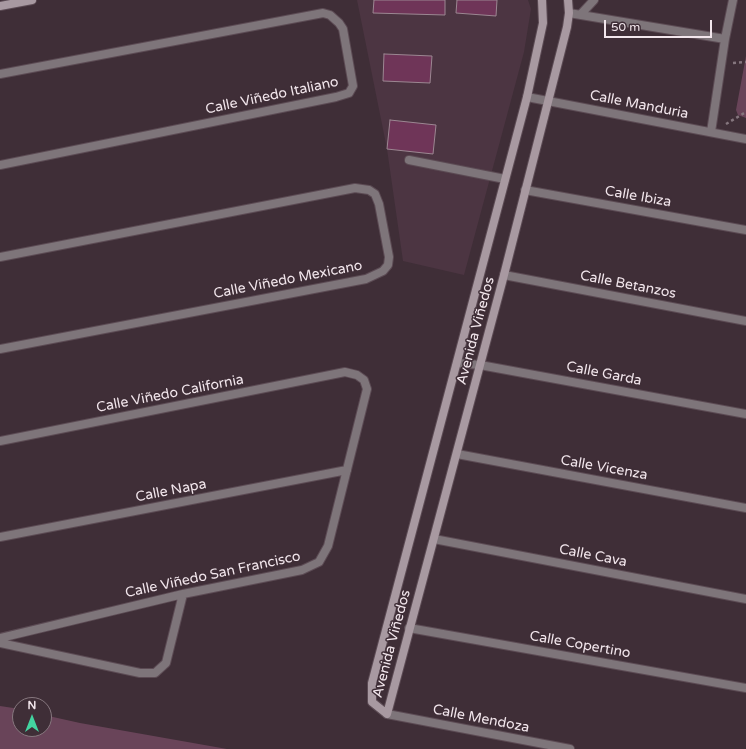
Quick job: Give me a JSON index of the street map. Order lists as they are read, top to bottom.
{
  "streets": {
    "street": [
      "Calle Viñedo Italiano",
      "Calle Manduria",
      "Calle Ibiza",
      "Calle Viñedo Mexicano",
      "Calle Betanzos",
      "Avenida Viñedos",
      "Calle Garda",
      "Calle Viñedo California",
      "Calle Vicenza",
      "Calle Napa",
      "Calle Cava",
      "Calle Viñedo San Francisco",
      "Calle Copertino",
      "Calle Mendoza"
    ]
  },
  "crossings": [
    ["Calle Manduria", "Avenida Viñedos"],
    ["Calle Ibiza", "Avenida Viñedos"],
    ["Calle Betanzos", "Avenida Viñedos"],
    ["Avenida Viñedos", "Calle Garda"],
    ["Avenida Viñedos", "Calle Vicenza"],
    ["Avenida Viñedos", "Calle Cava"],
    ["Avenida Viñedos", "Calle Copertino"],
    ["Avenida Viñedos", "Calle Mendoza"],
    ["Calle Viñedo California", "Calle Viñedo San Francisco"],
    ["Calle Napa", "Calle Viñedo San Francisco"]
  ],
  "scale_bar": "50 m",
  "north": "top"
}
